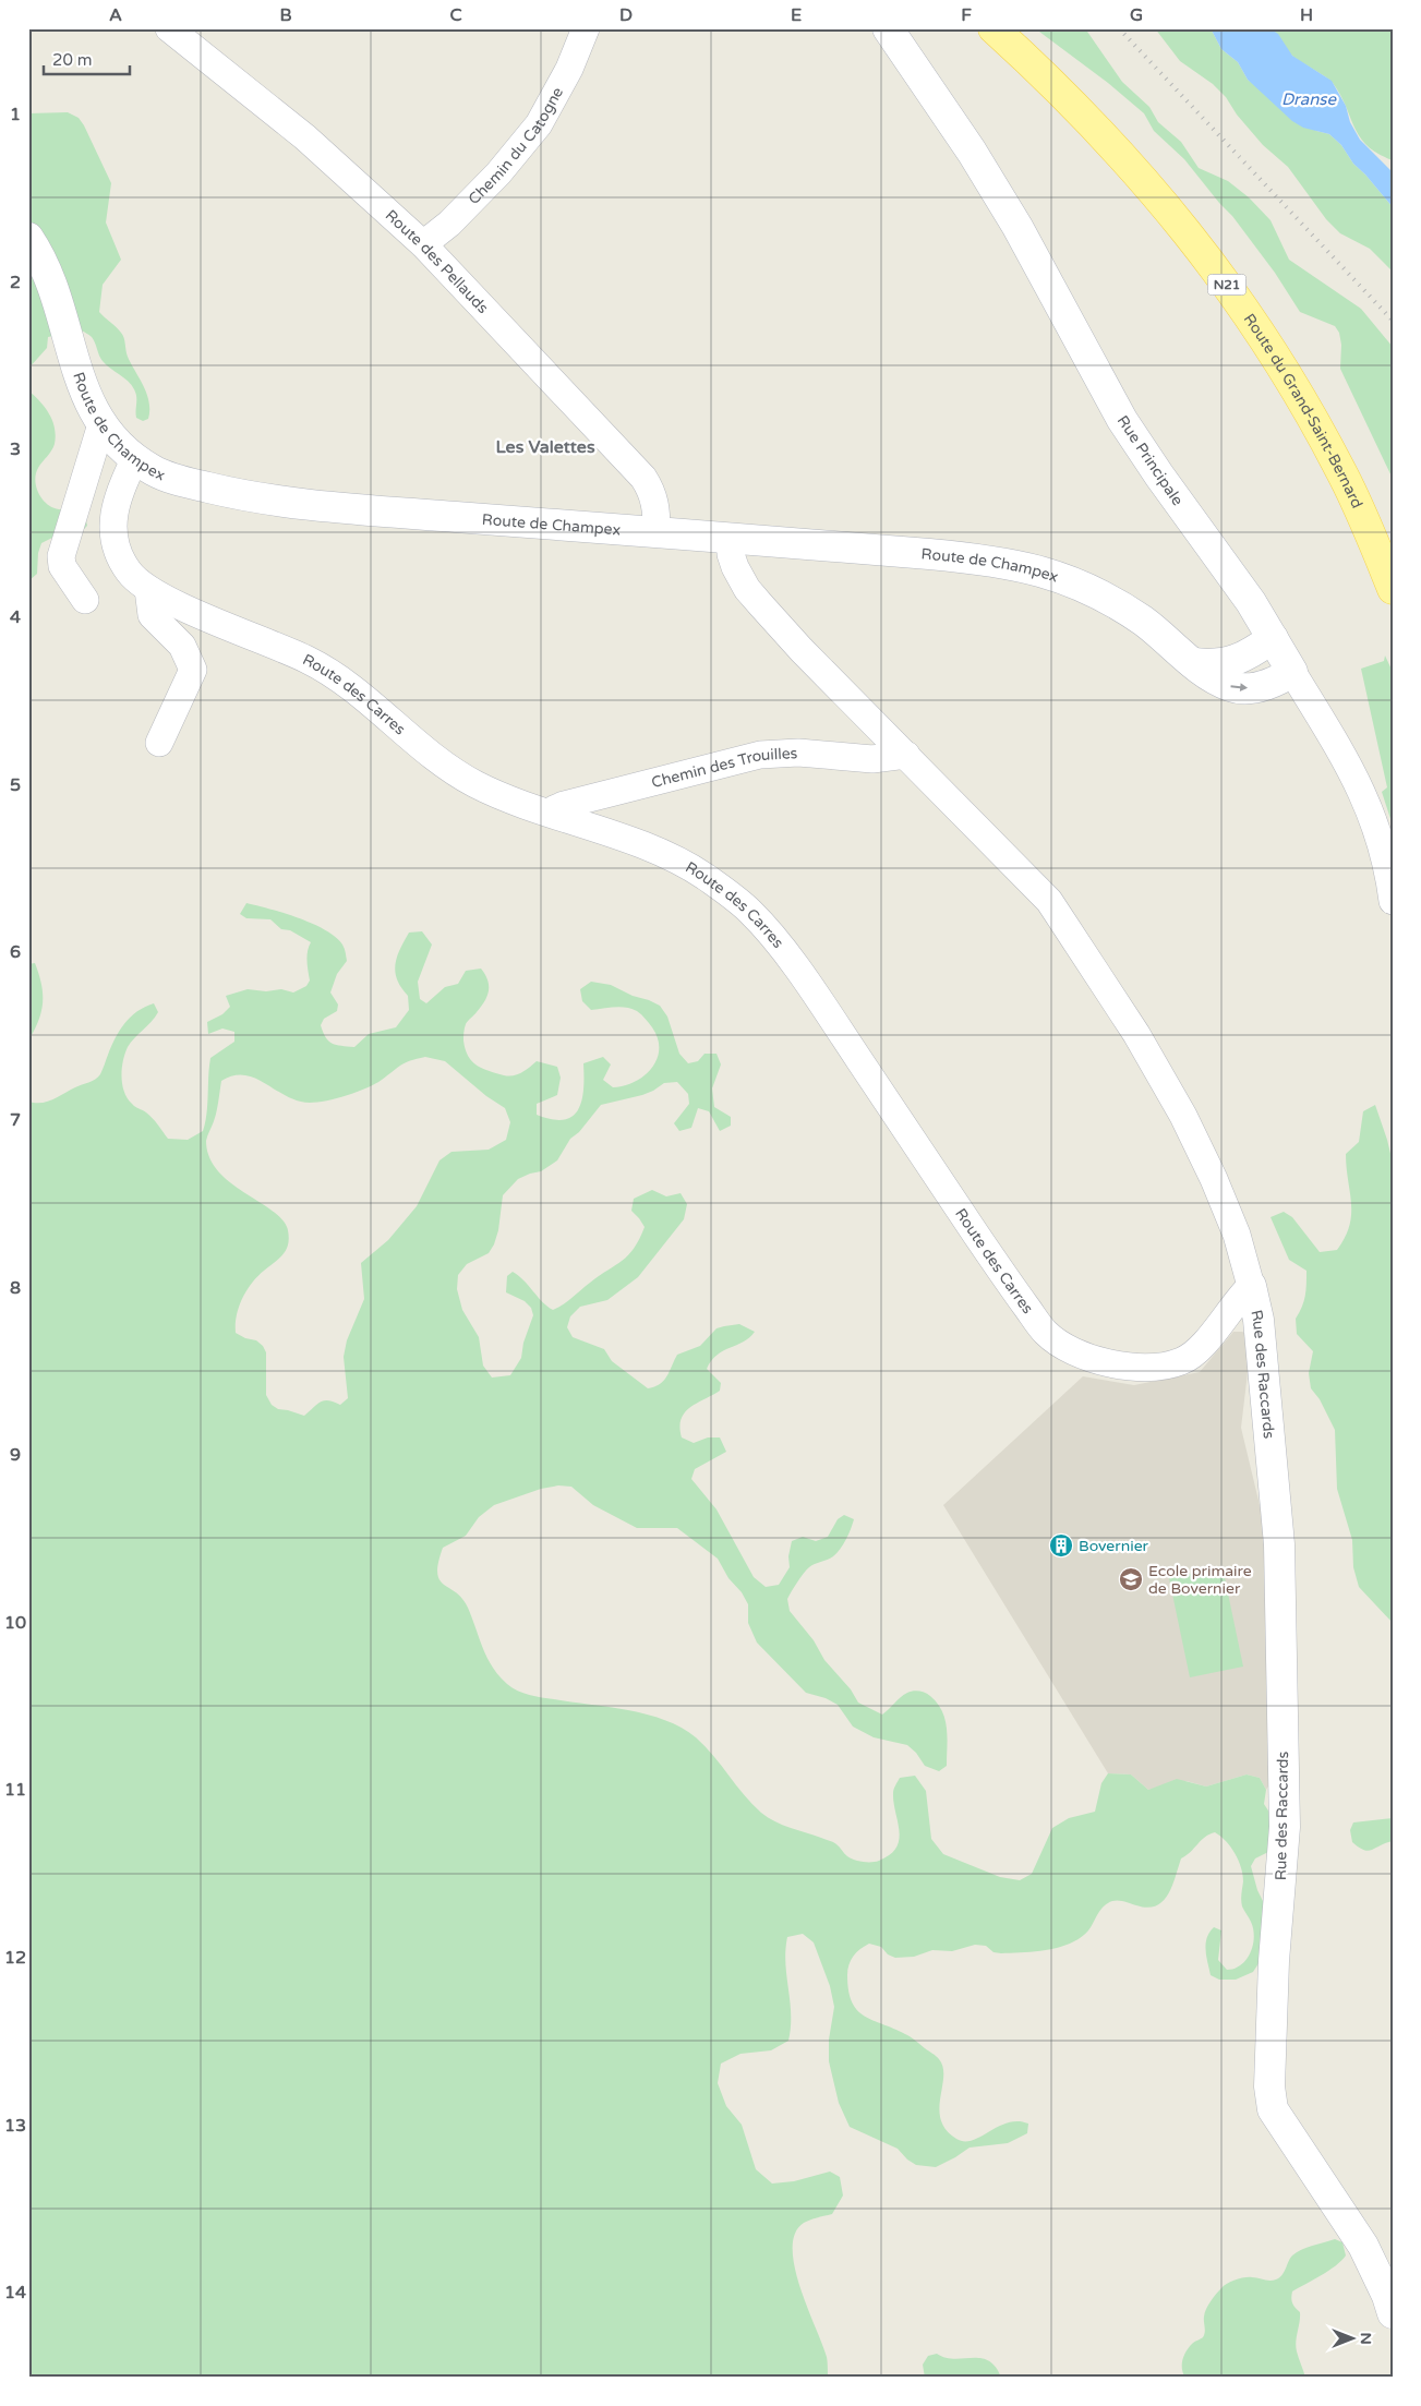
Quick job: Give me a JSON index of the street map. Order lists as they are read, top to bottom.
{
  "streets": {
    "main road": ["N21", "Route du Grand-Saint-Bernard"],
    "street": [
      "Chemin du Catogne",
      "Route des Pellauds",
      "Route de Champex",
      "Rue Principale",
      "Route des Carres",
      "Chemin des Trouilles",
      "Rue des Raccards"
    ]
  },
  "crossings": [
    ["Chemin du Catogne", "Route des Pellauds"],
    ["Route des Pellauds", "Route de Champex"],
    ["Route de Champex", "Rue Principale"],
    ["Route de Champex", "Route des Carres"],
    ["Route des Carres", "Chemin des Trouilles"],
    ["Route des Carres", "Rue des Raccards"]
  ],
  "districts": ["Les Valettes"],
  "water": ["Dranse"],
  "places": {
    "building": ["Bovernier"],
    "school or university": ["Ecole primaire de Bovernier"]
  },
  "scale_bar": "20 m",
  "north": "right",
  "grid": {
    "columns": [
      "A",
      "B",
      "C",
      "D",
      "E",
      "F",
      "G",
      "H"
    ],
    "rows": [
      "1",
      "2",
      "3",
      "4",
      "5",
      "6",
      "7",
      "8",
      "9",
      "10",
      "11",
      "12",
      "13",
      "14"
    ]
  }
}
